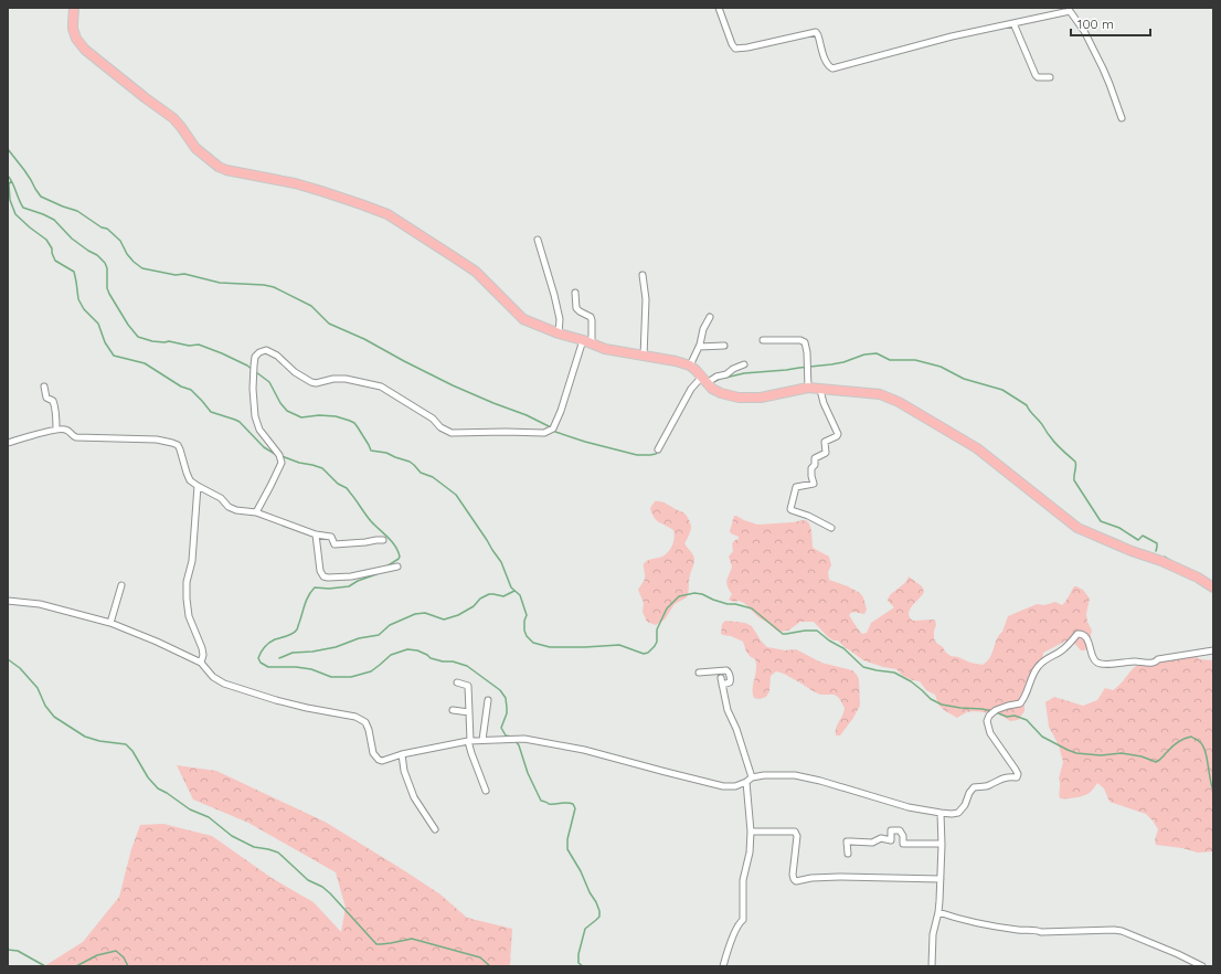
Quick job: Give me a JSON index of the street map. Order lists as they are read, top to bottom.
{
  "scale_bar": "100 m"
}
